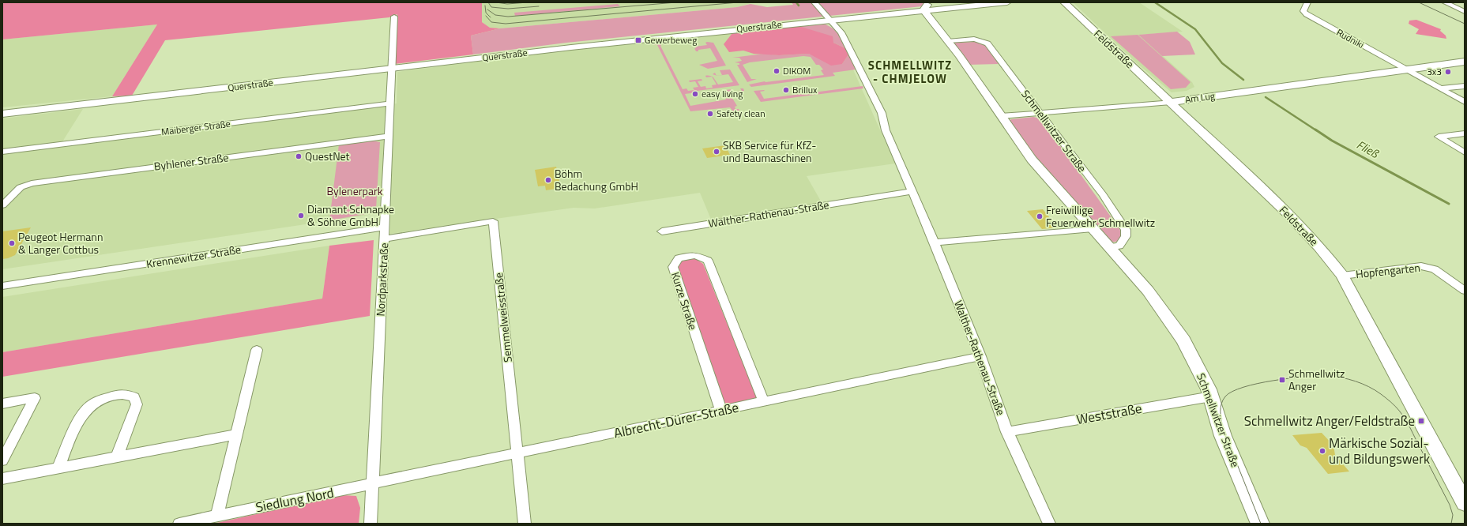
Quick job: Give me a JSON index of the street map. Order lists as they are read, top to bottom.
{
  "streets": {
    "street": [
      "Querstraße",
      "Rudniki",
      "Feldstraße",
      "Am Lug",
      "Maiberger Straße",
      "Schmellwitzer Straße",
      "Byhlener Straße",
      "Walther-Rathenau-Straße",
      "Krennewitzer Straße",
      "Hopfengarten",
      "Nordparkstraße",
      "Kurze Straße",
      "Semmelweisstraße",
      "Weststraße",
      "Albrecht-Dürer-Straße",
      "Siedlung Nord"
    ]
  },
  "crossings": [
    ["Querstraße", "Schmellwitzer Straße"],
    ["Querstraße", "Walther-Rathenau-Straße"],
    ["Querstraße", "Nordparkstraße"],
    ["Rudniki", "Am Lug"],
    ["Feldstraße", "Am Lug"],
    ["Feldstraße", "Hopfengarten"],
    ["Am Lug", "Schmellwitzer Straße"],
    ["Maiberger Straße", "Nordparkstraße"],
    ["Schmellwitzer Straße", "Weststraße"],
    ["Byhlener Straße", "Nordparkstraße"],
    ["Walther-Rathenau-Straße", "Weststraße"],
    ["Walther-Rathenau-Straße", "Albrecht-Dürer-Straße"],
    ["Krennewitzer Straße", "Nordparkstraße"],
    ["Krennewitzer Straße", "Semmelweisstraße"],
    ["Nordparkstraße", "Semmelweisstraße"],
    ["Nordparkstraße", "Albrecht-Dürer-Straße"],
    ["Nordparkstraße", "Siedlung Nord"],
    ["Kurze Straße", "Albrecht-Dürer-Straße"],
    ["Semmelweisstraße", "Albrecht-Dürer-Straße"],
    ["Albrecht-Dürer-Straße", "Siedlung Nord"]
  ],
  "districts": ["SCHMELLWITZ - CHMJELOW"],
  "water": ["Fließ"],
  "parks": ["Bylenerpark"],
  "places": {
    "transit": ["Gewerbeweg", "Schmellwitz Anger", "Schmellwitz Anger/Feldstraße"],
    "other": [
      "DIKOM",
      "3x3",
      "Brillux",
      "easy living",
      "Safety clean",
      "SKB Service für KfZ- und Baumaschinen",
      "QuestNet",
      "Böhm Bedachung GmbH",
      "Diamant Schnapke & Söhne GmbH",
      "Freiwillige Feuerwehr Schmellwitz",
      "Peugeot Hermann & Langer Cottbus",
      "Märkische Sozial- und Bildungswerk"
    ]
  }
}
